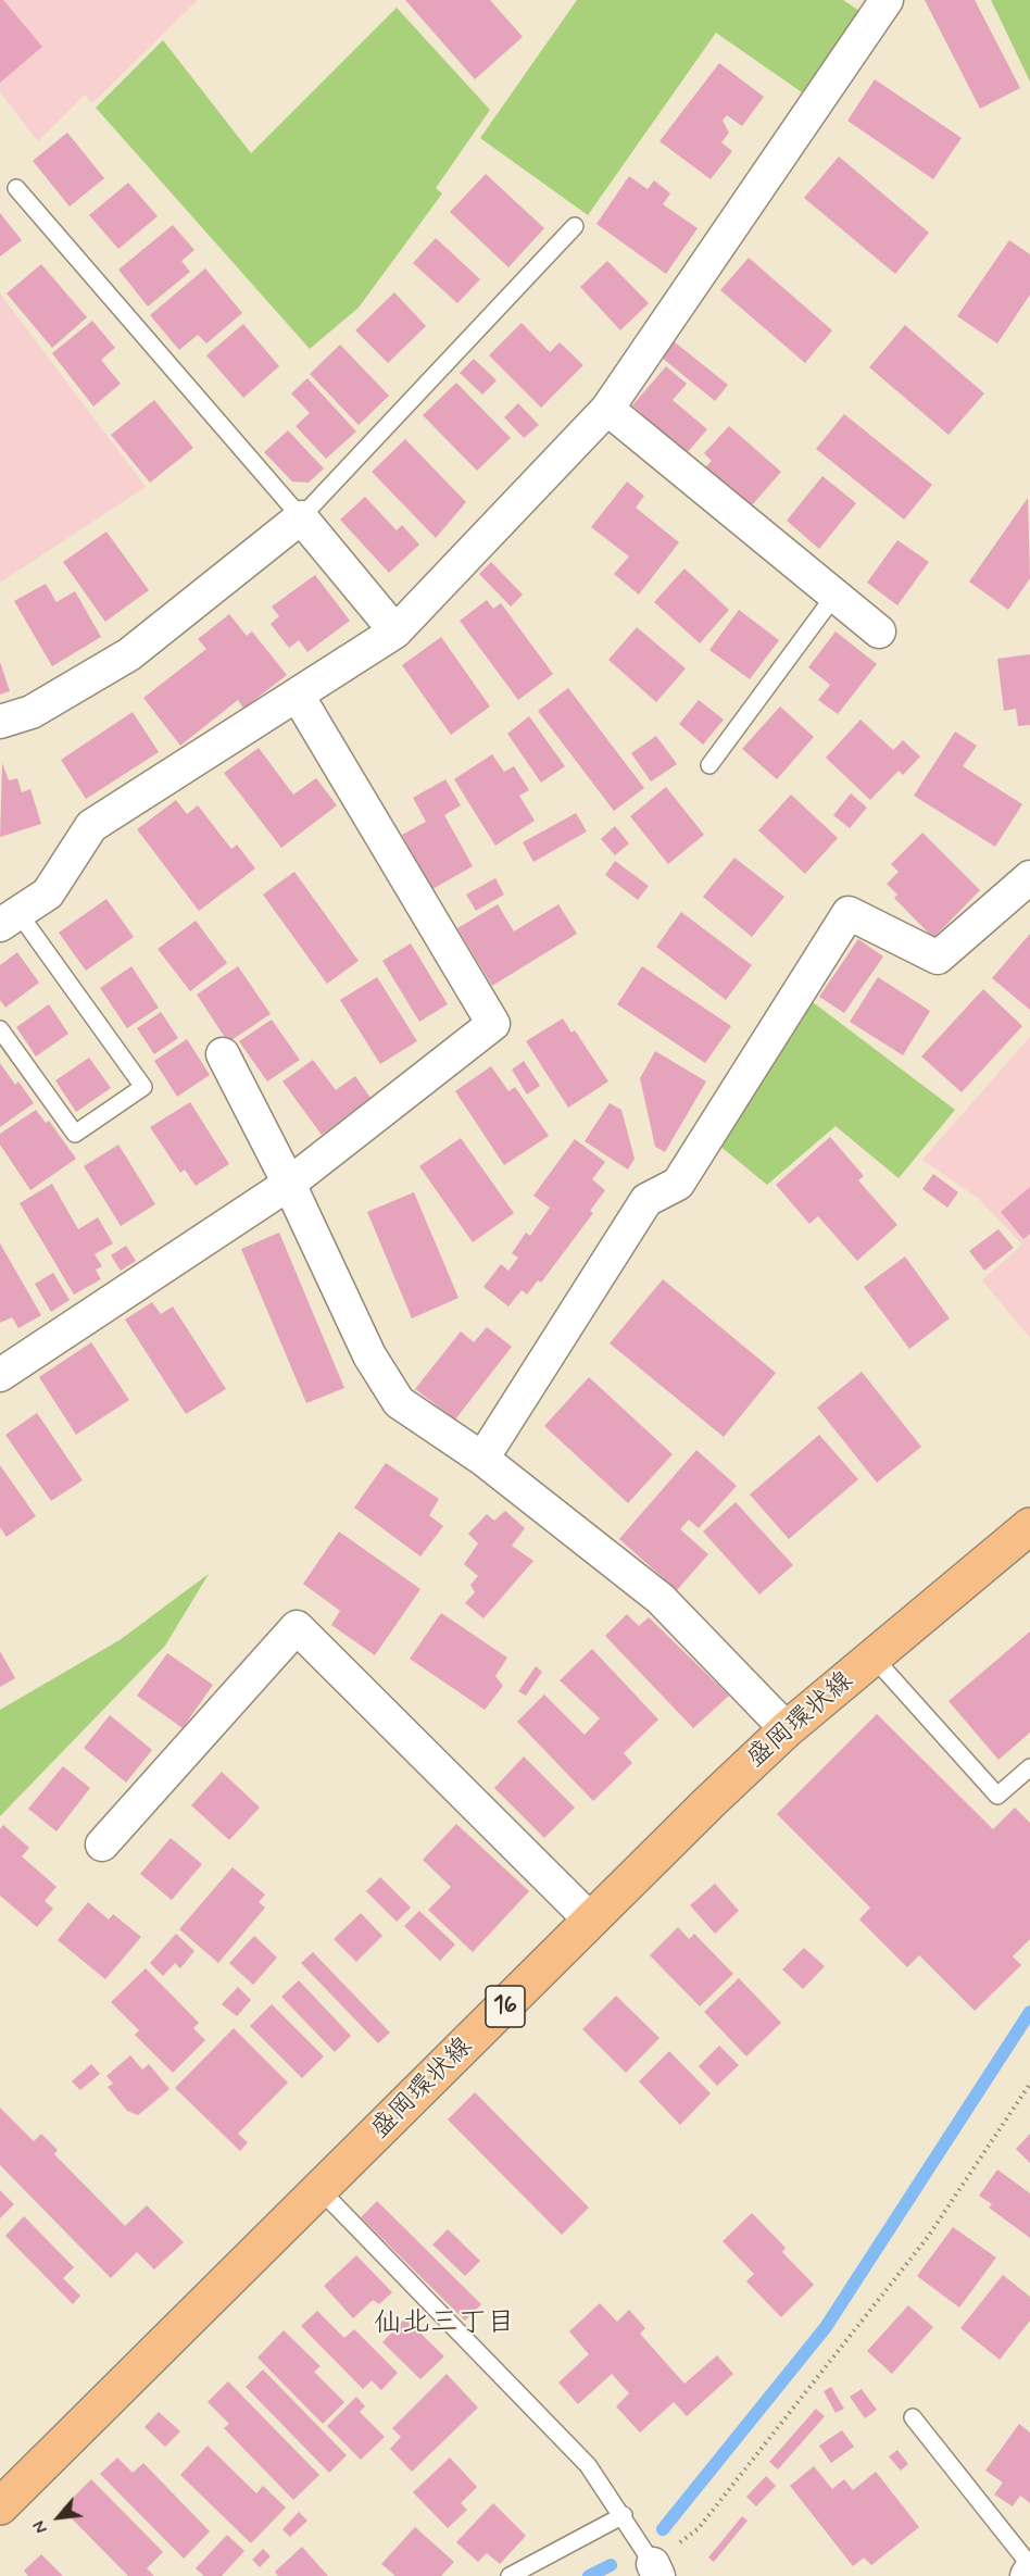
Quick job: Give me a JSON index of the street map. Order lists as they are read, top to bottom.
{
  "streets": {
    "main road": ["盛岡環状線", "16"]
  },
  "districts": ["仙北三丁目"],
  "north": "bottom left"
}
